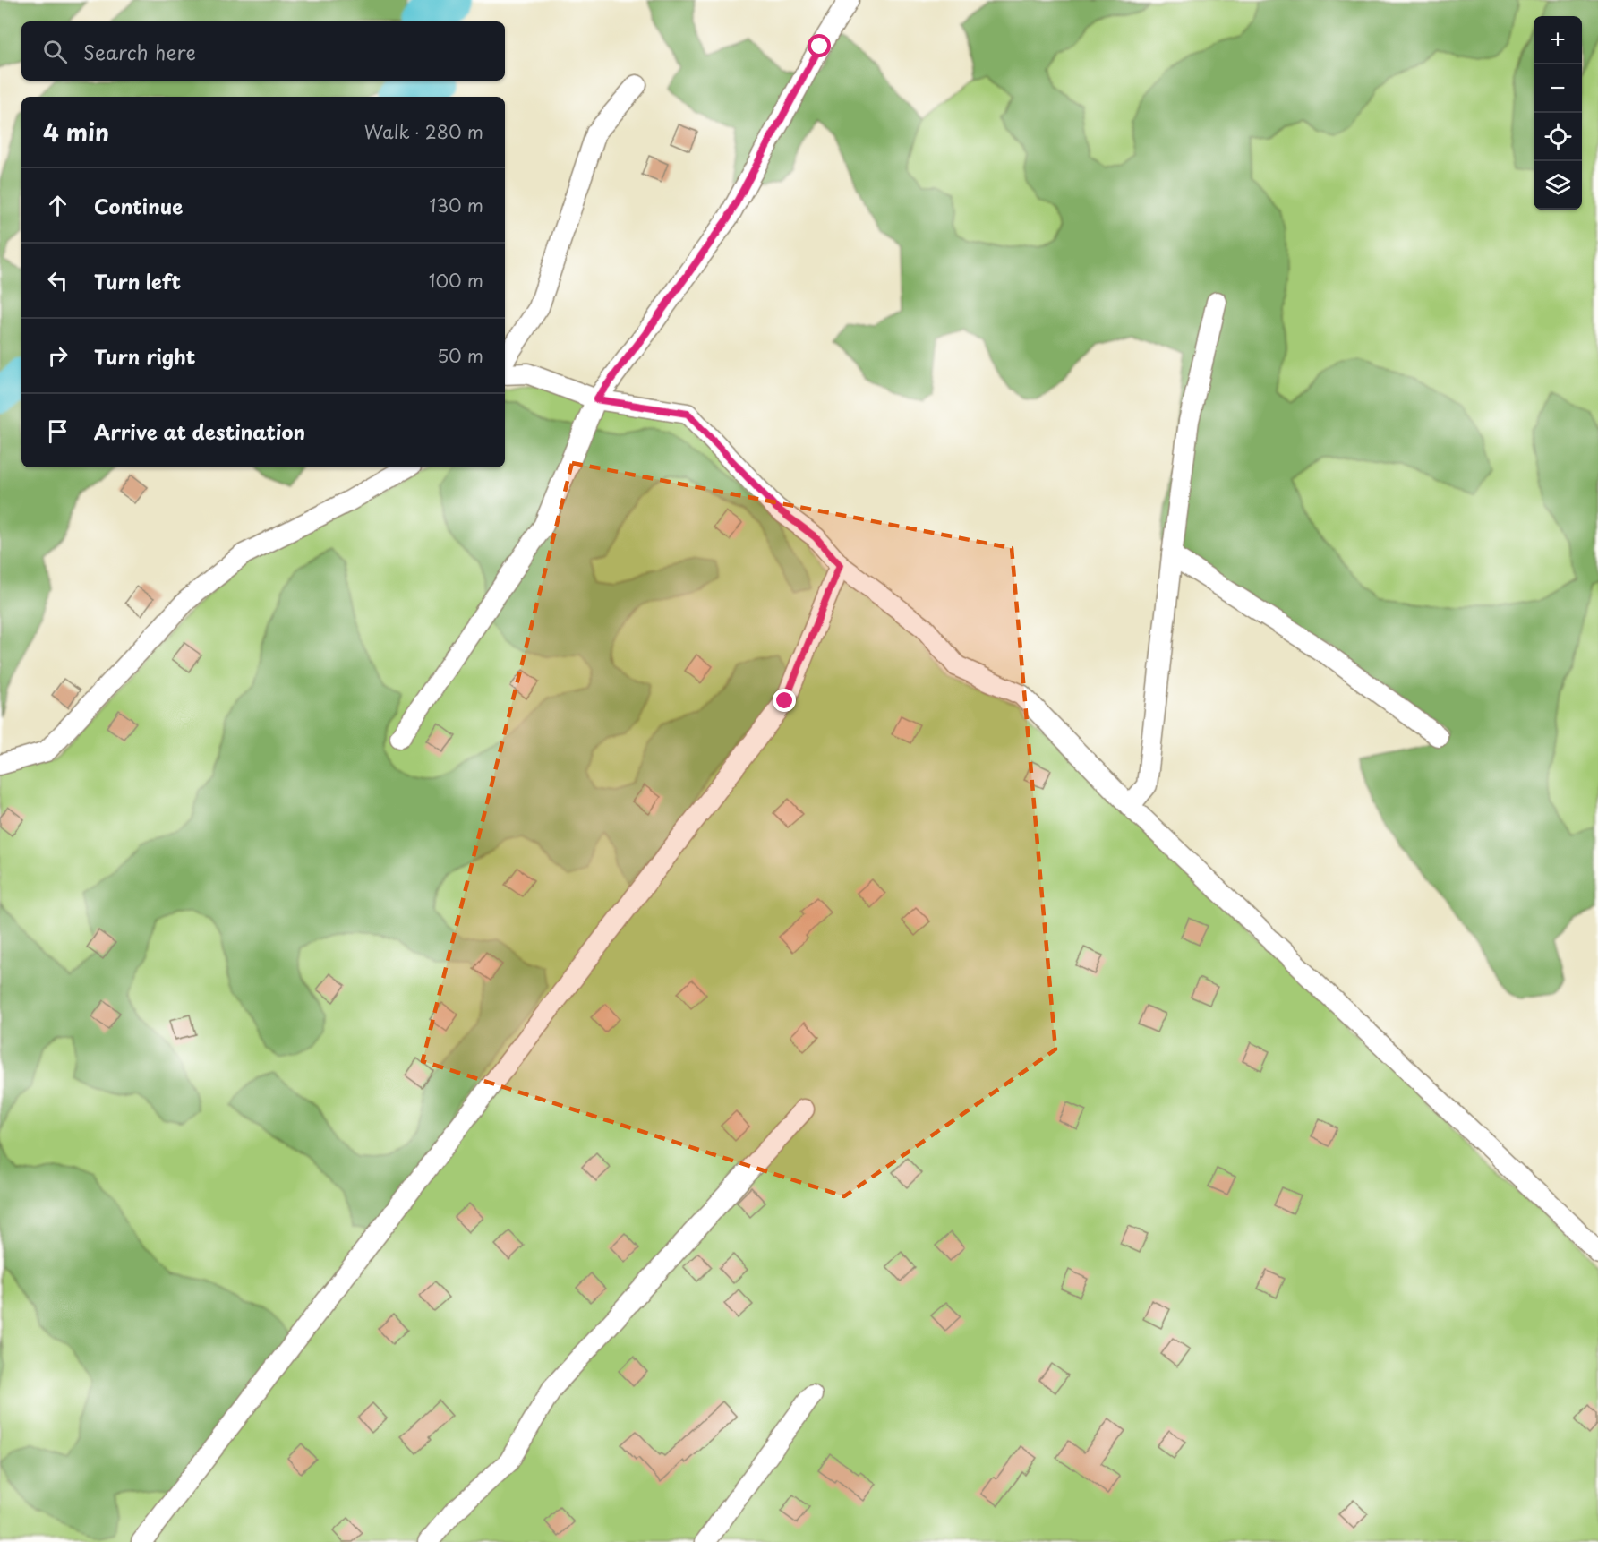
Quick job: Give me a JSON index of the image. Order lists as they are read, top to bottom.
{
  "page": {
    "map_buttons": ["+", "−"],
    "search": "Search here",
    "heading": ["4 min", "Walk · 280 m"],
    "list": [
      ["Continue", "130 m"],
      ["Turn left", "100 m"],
      ["Turn right", "50 m"],
      "Arrive at destination"
    ]
  }
}
